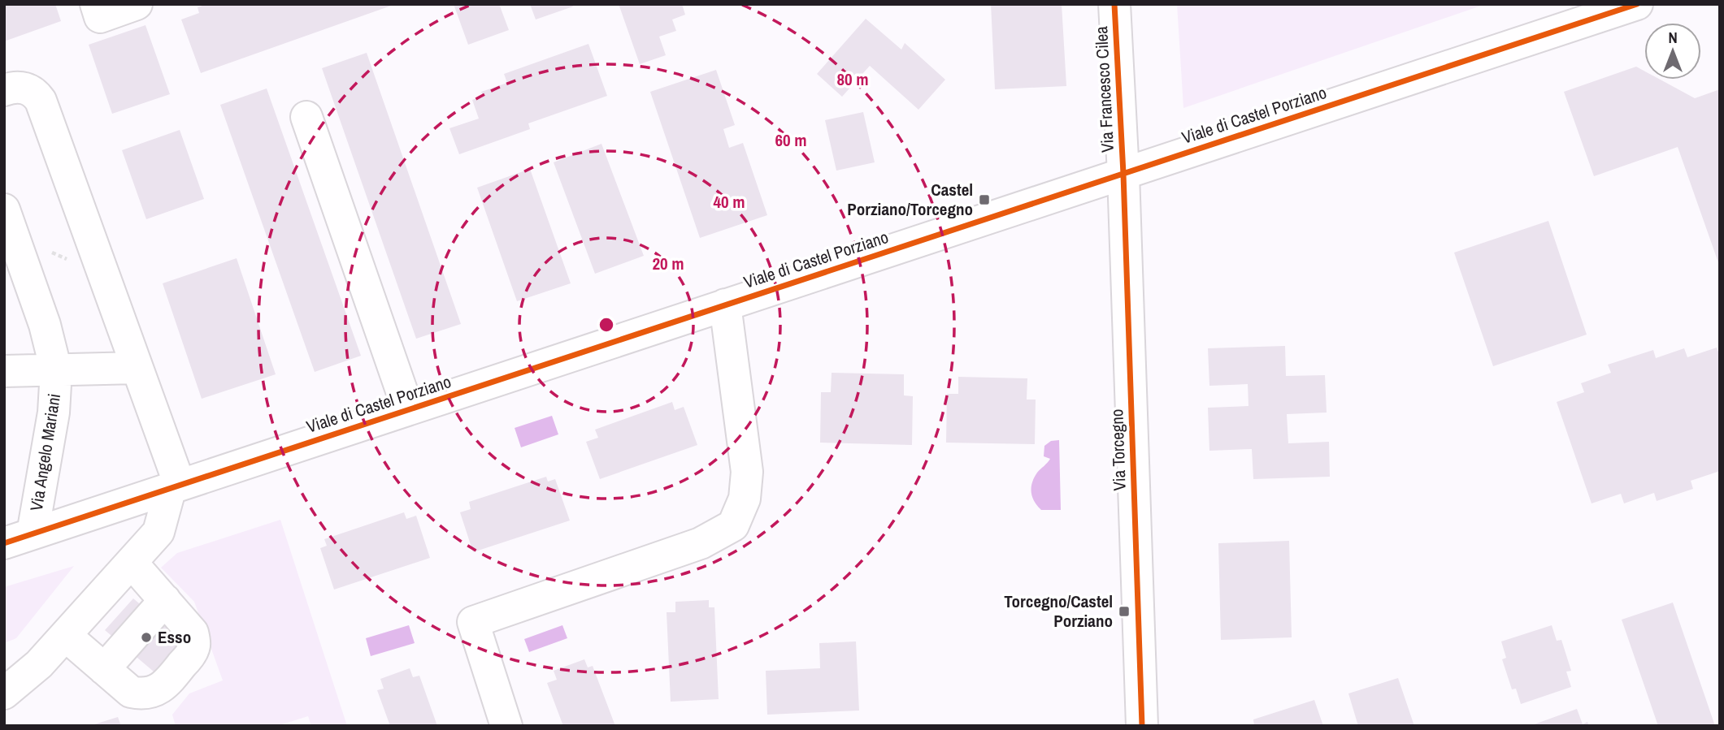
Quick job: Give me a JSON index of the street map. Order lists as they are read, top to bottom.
{
  "streets": {
    "street": [
      "Via Francesco Cilea",
      "Viale di Castel Porziano",
      "Via Torcegno",
      "Via Angelo Mariani"
    ]
  },
  "crossings": [
    ["Via Francesco Cilea", "Viale di Castel Porziano"],
    ["Via Francesco Cilea", "Via Torcegno"],
    ["Viale di Castel Porziano", "Via Torcegno"],
    ["Viale di Castel Porziano", "Via Angelo Mariani"]
  ],
  "places": {
    "transit": ["Castel Porziano/Torcegno", "Torcegno/Castel Porziano"],
    "other": ["Esso"]
  },
  "north": "top",
  "rings": [
    "80 m",
    "60 m",
    "40 m",
    "20 m"
  ]
}
